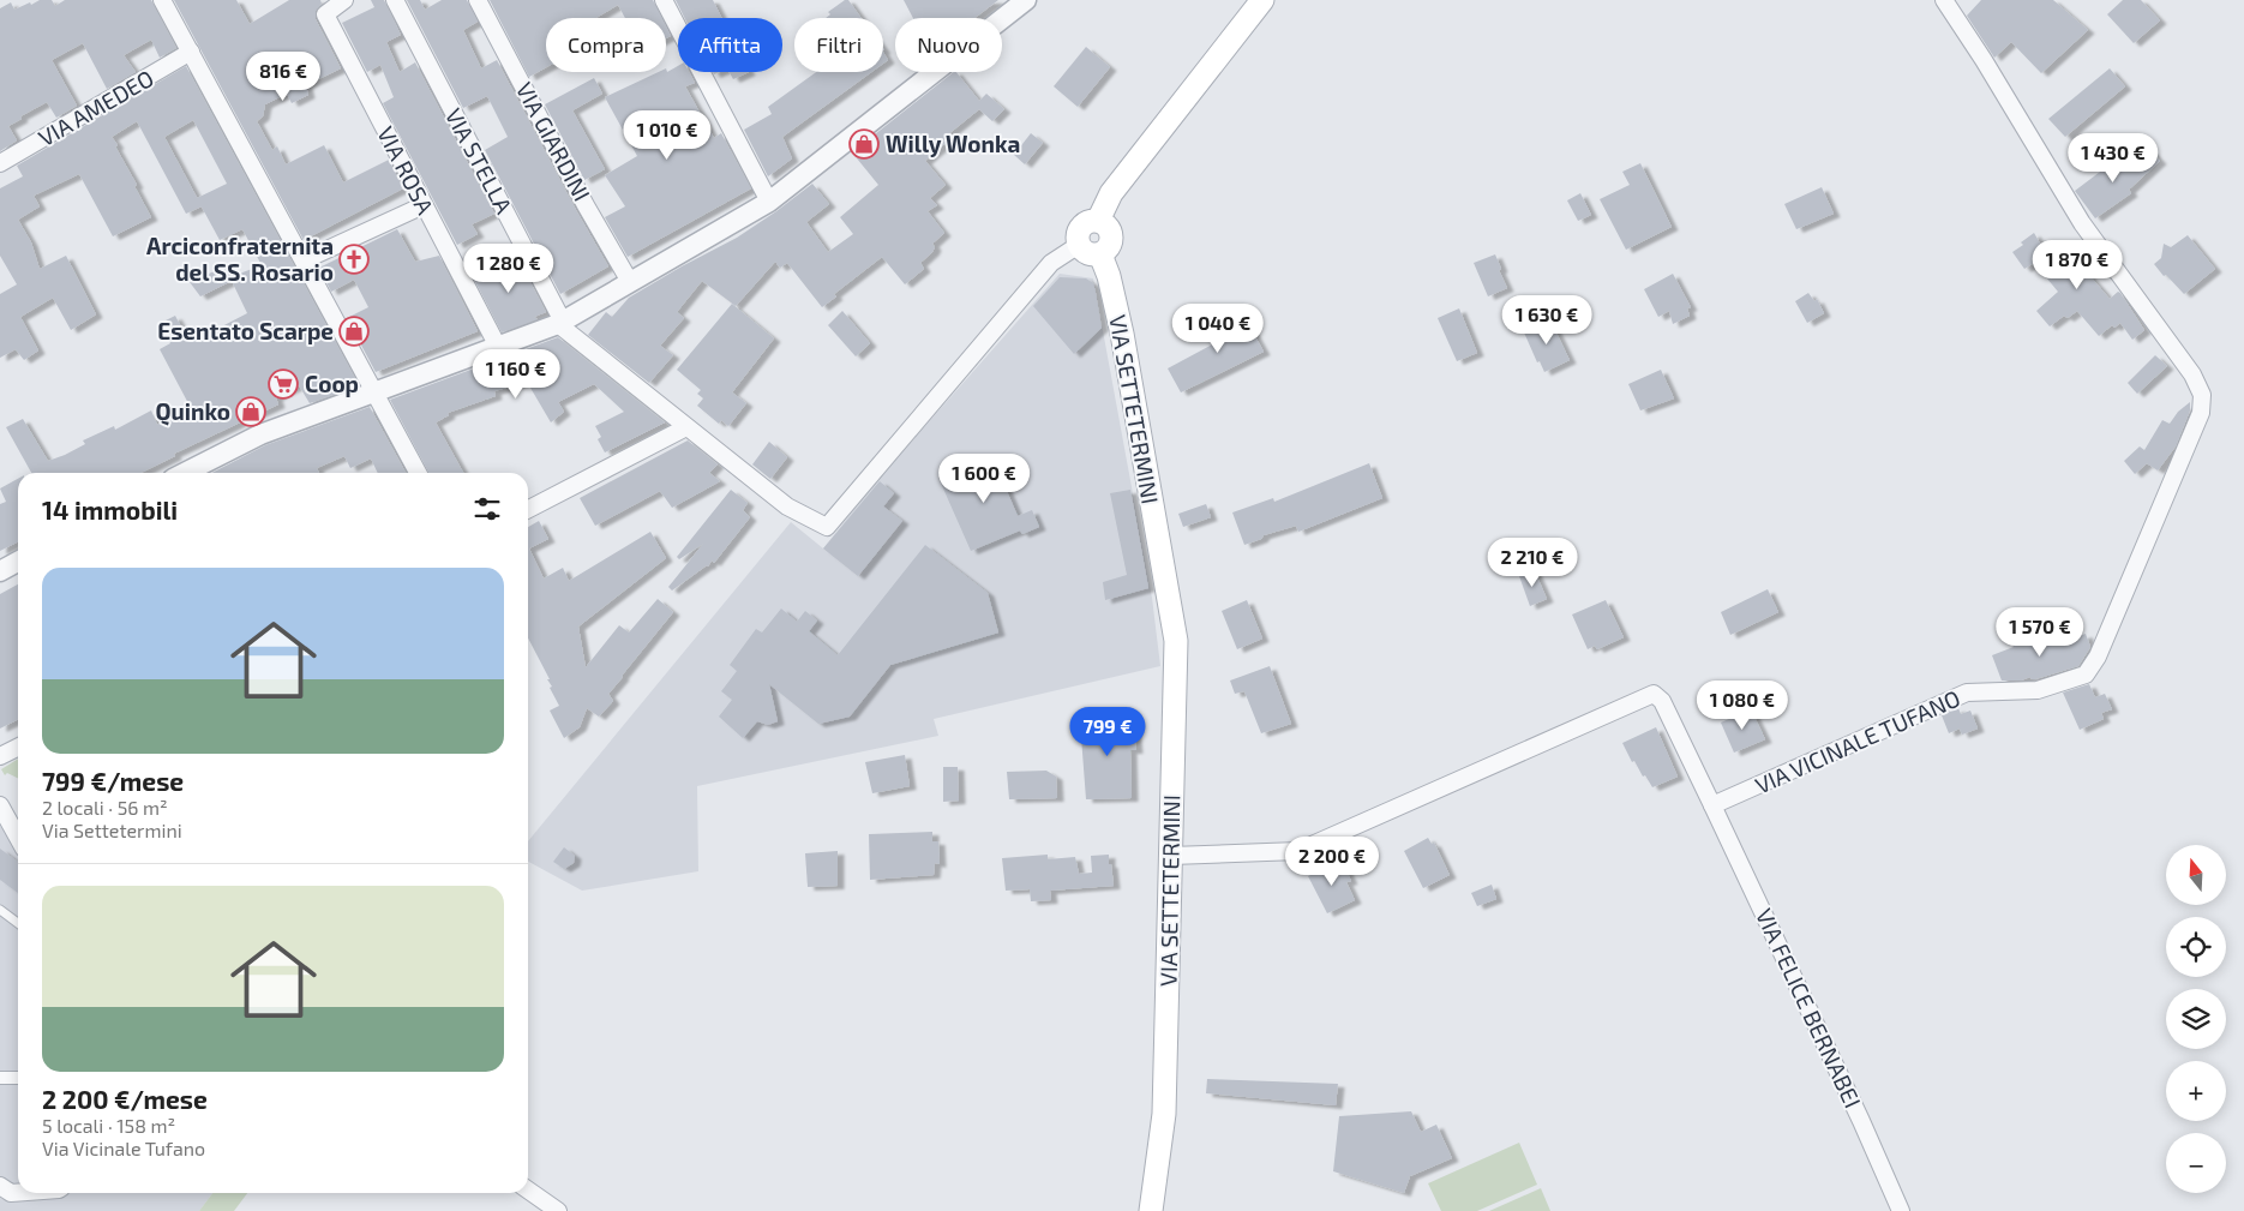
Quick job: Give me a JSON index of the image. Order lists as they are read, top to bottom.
{
  "streets": {
    "main road": ["VIA SETTETERMINI"],
    "street": [
      "VIA AMEDEO",
      "VIA GIARDINI",
      "VIA STELLA",
      "VIA ROSA",
      "VIA VICINALE TUFANO",
      "VIA FELICE BERNABEI"
    ]
  },
  "crossings": [
    ["VIA VICINALE TUFANO", "VIA FELICE BERNABEI"]
  ],
  "places": {
    "shop": ["Willy Wonka", "Esentato Scarpe", "Quinko"],
    "church": ["Arciconfraternita del SS. Rosario"],
    "supermarket": ["Coop"]
  },
  "north": "top",
  "page": {
    "chip": [
      "Compra",
      "Affitta",
      "Filtri",
      "Nuovo"
    ],
    "price": [
      "816 €",
      "1 010 €",
      "1 430 €",
      "1 870 €",
      "1 280 €",
      "1 630 €",
      "1 040 €",
      "1 160 €",
      "1 600 €",
      "2 210 €",
      "1 570 €",
      "1 080 €",
      "799 €",
      "2 200 €"
    ],
    "heading": "14 immobili",
    "list": [
      {
        "name": "799 €/mese",
        "note": "2 locali · 56 m² · Via Settetermini"
      },
      {
        "name": "2 200 €/mese",
        "note": "5 locali · 158 m² · Via Vicinale Tufano"
      }
    ],
    "map_buttons": ["+", "−"]
  }
}
